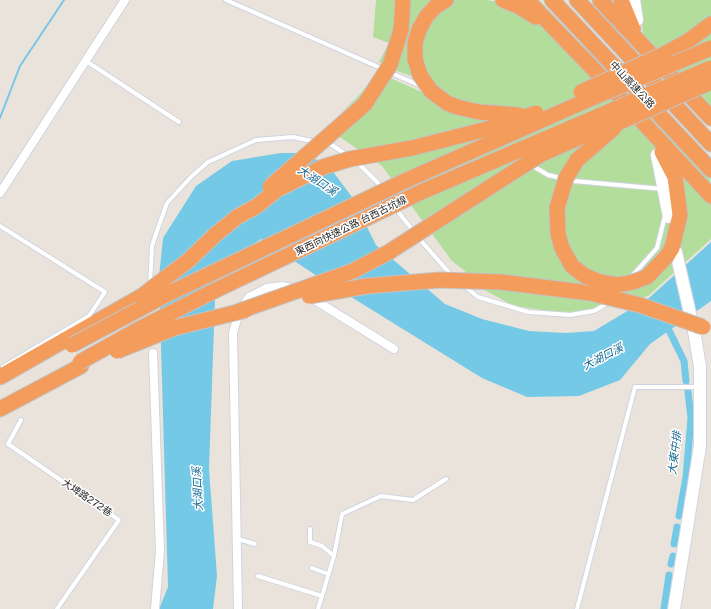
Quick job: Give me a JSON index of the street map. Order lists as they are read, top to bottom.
{
  "streets": {
    "highway": ["中山高速公路", "東西向快速公路 台西古坑線"],
    "lane": ["大埤路272巷"]
  },
  "water": ["大湖口溪", "大東中排"]
}
